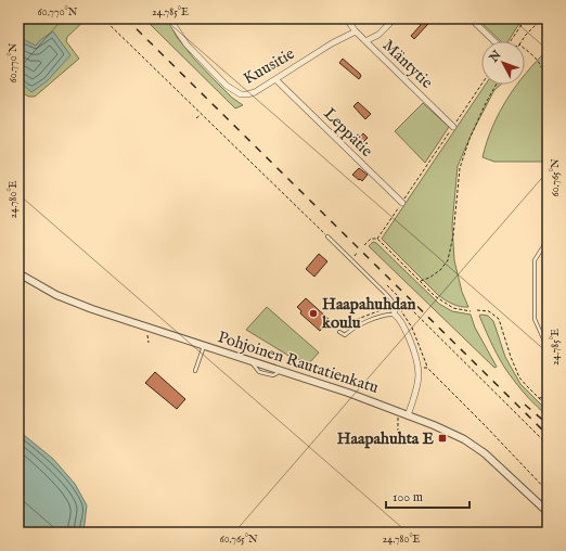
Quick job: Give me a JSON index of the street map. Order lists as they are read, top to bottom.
{
  "streets": {
    "street": [
      "Mäntytie",
      "Kuusitie",
      "Leppätie",
      "Pohjoinen Rautatienkatu"
    ]
  },
  "crossings": [
    ["Mäntytie", "Kuusitie"],
    ["Kuusitie", "Leppätie"]
  ],
  "places": {
    "other": ["Haapahuhdan koulu"],
    "transit": ["Haapahuhta E"]
  },
  "scale_bar": "100 m",
  "north": "top left",
  "coordinates": [
    "60.770°N",
    "24.785°E",
    "60.765°N",
    "24.780°E"
  ]
}
